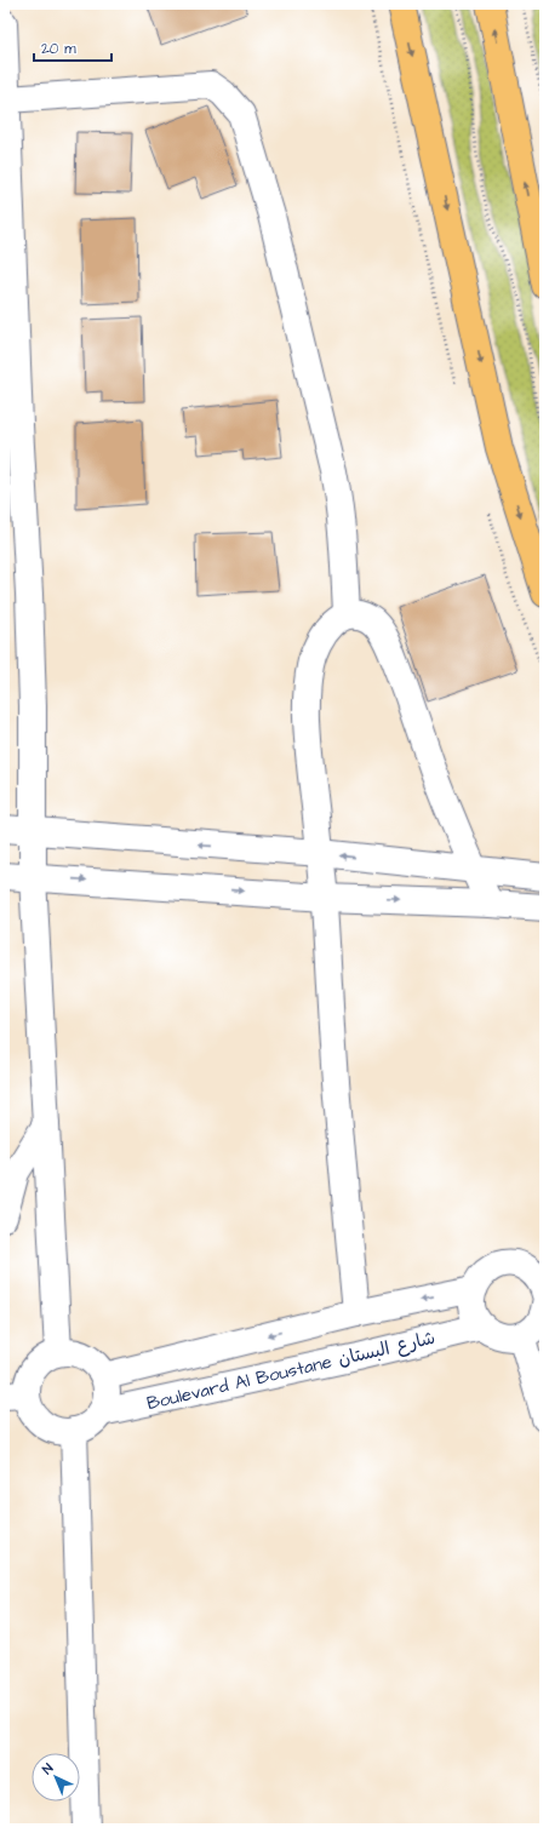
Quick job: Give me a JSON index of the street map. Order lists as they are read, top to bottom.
{
  "streets": {
    "street": ["Boulevard Al Boustane شارع البستان"]
  },
  "scale_bar": "20 m",
  "north": "top left"
}
